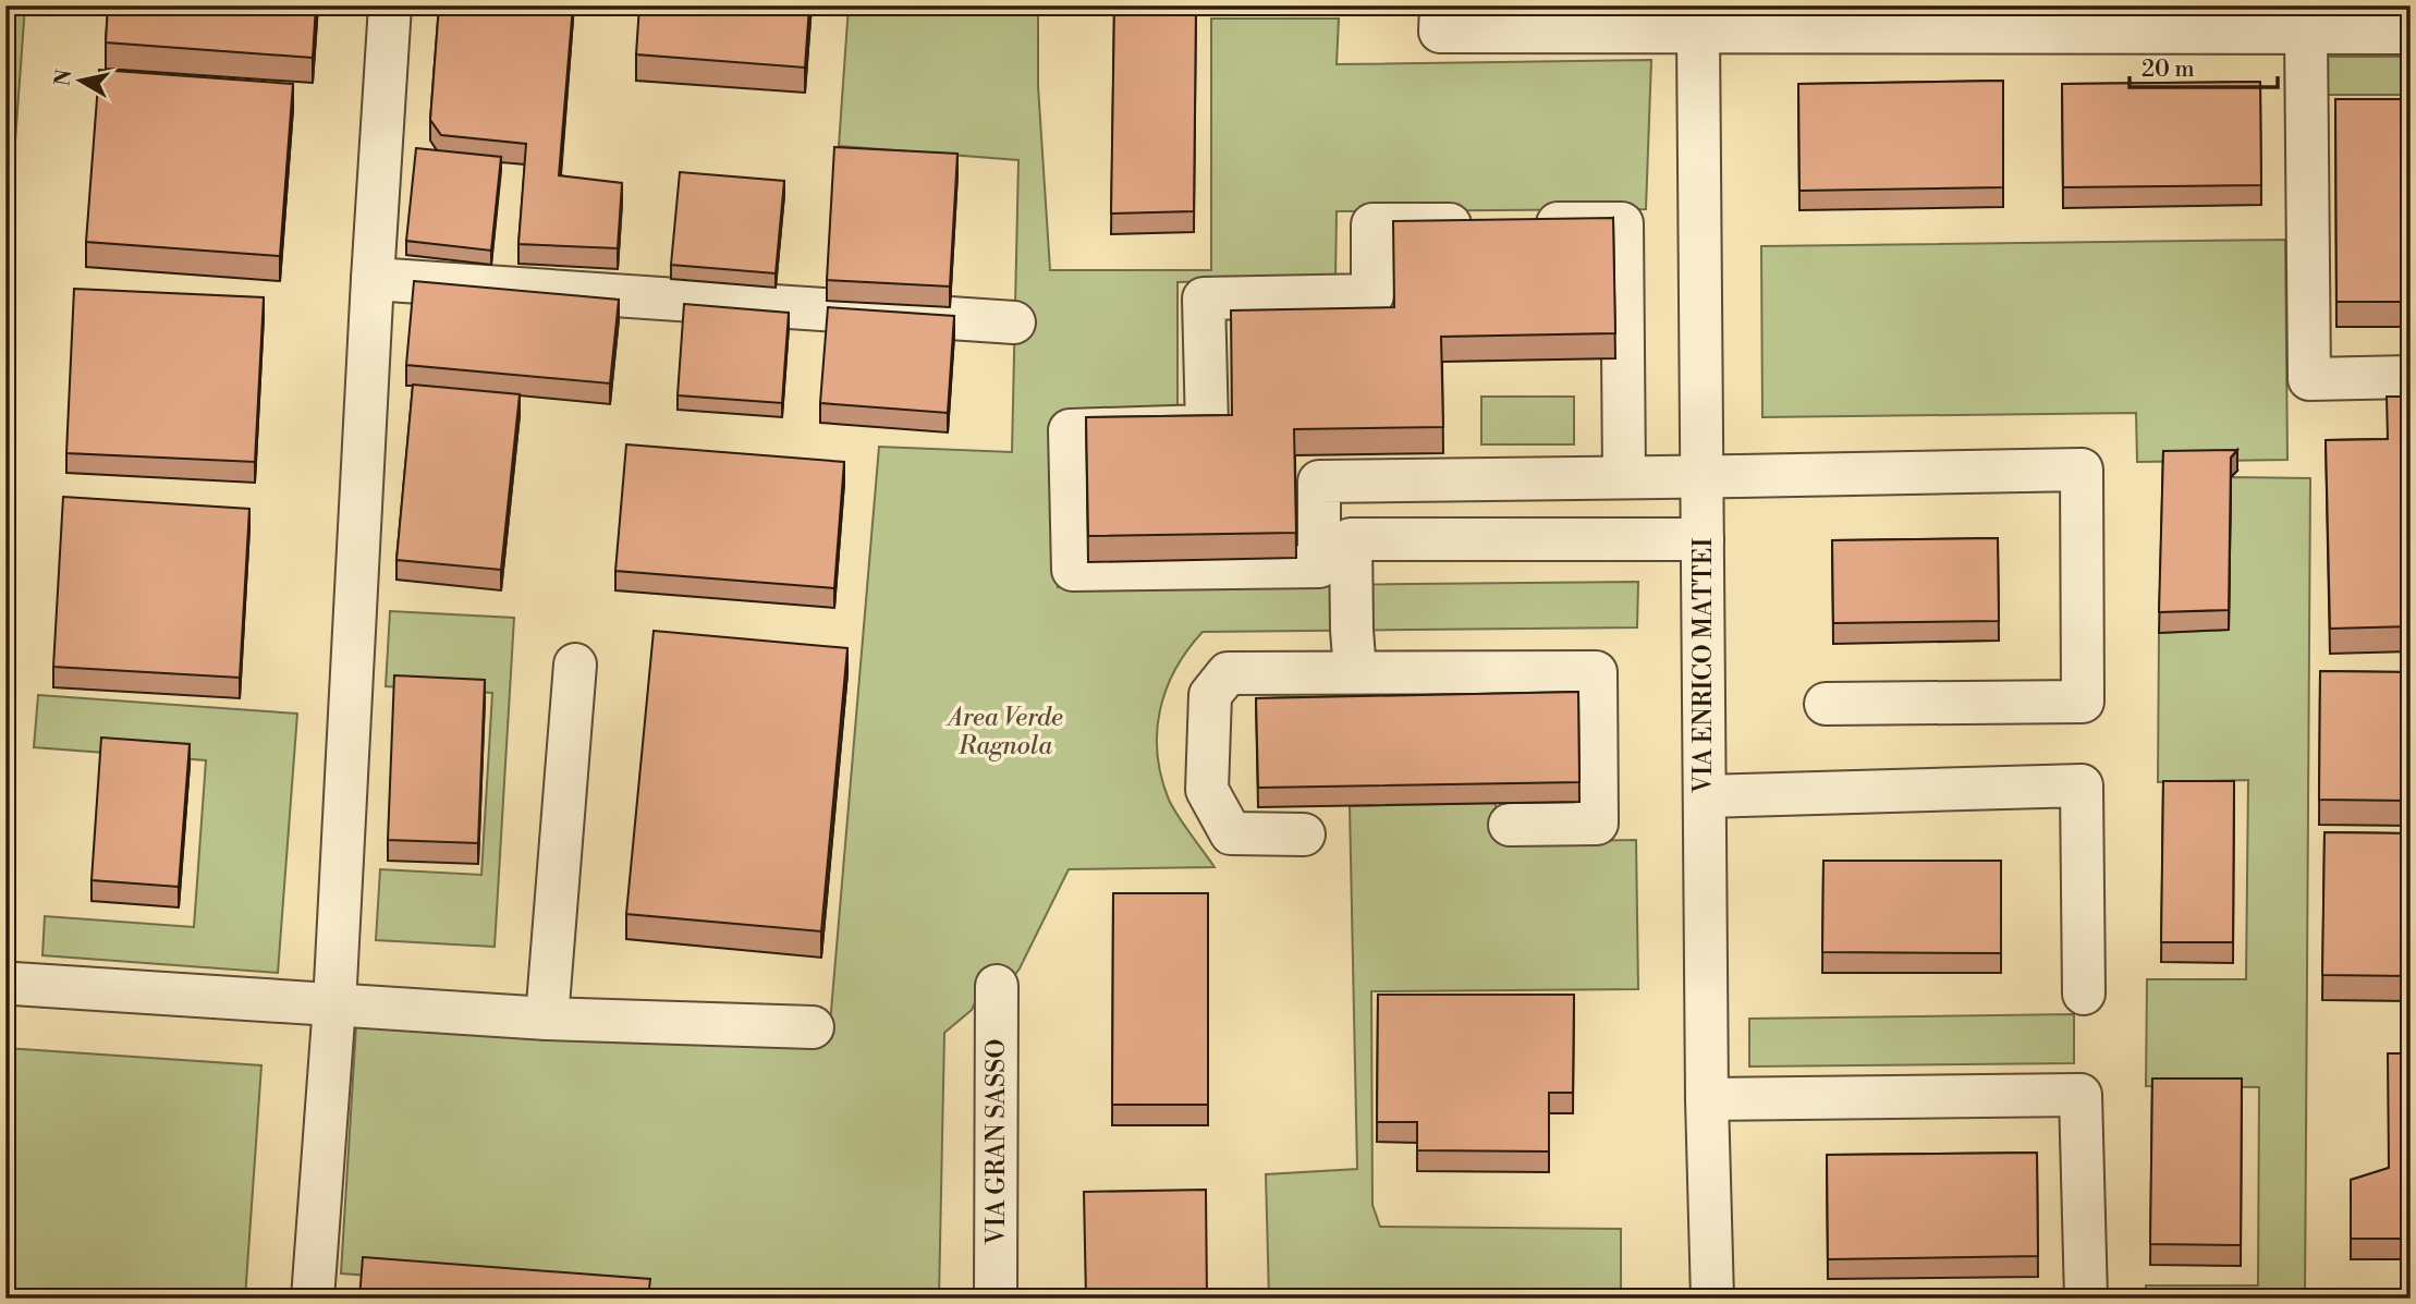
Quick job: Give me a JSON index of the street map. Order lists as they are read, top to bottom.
{
  "streets": {
    "street": ["VIA ENRICO MATTEI", "VIA GRAN SASSO"]
  },
  "parks": ["Area Verde Ragnola"],
  "scale_bar": "20 m",
  "north": "left"
}
